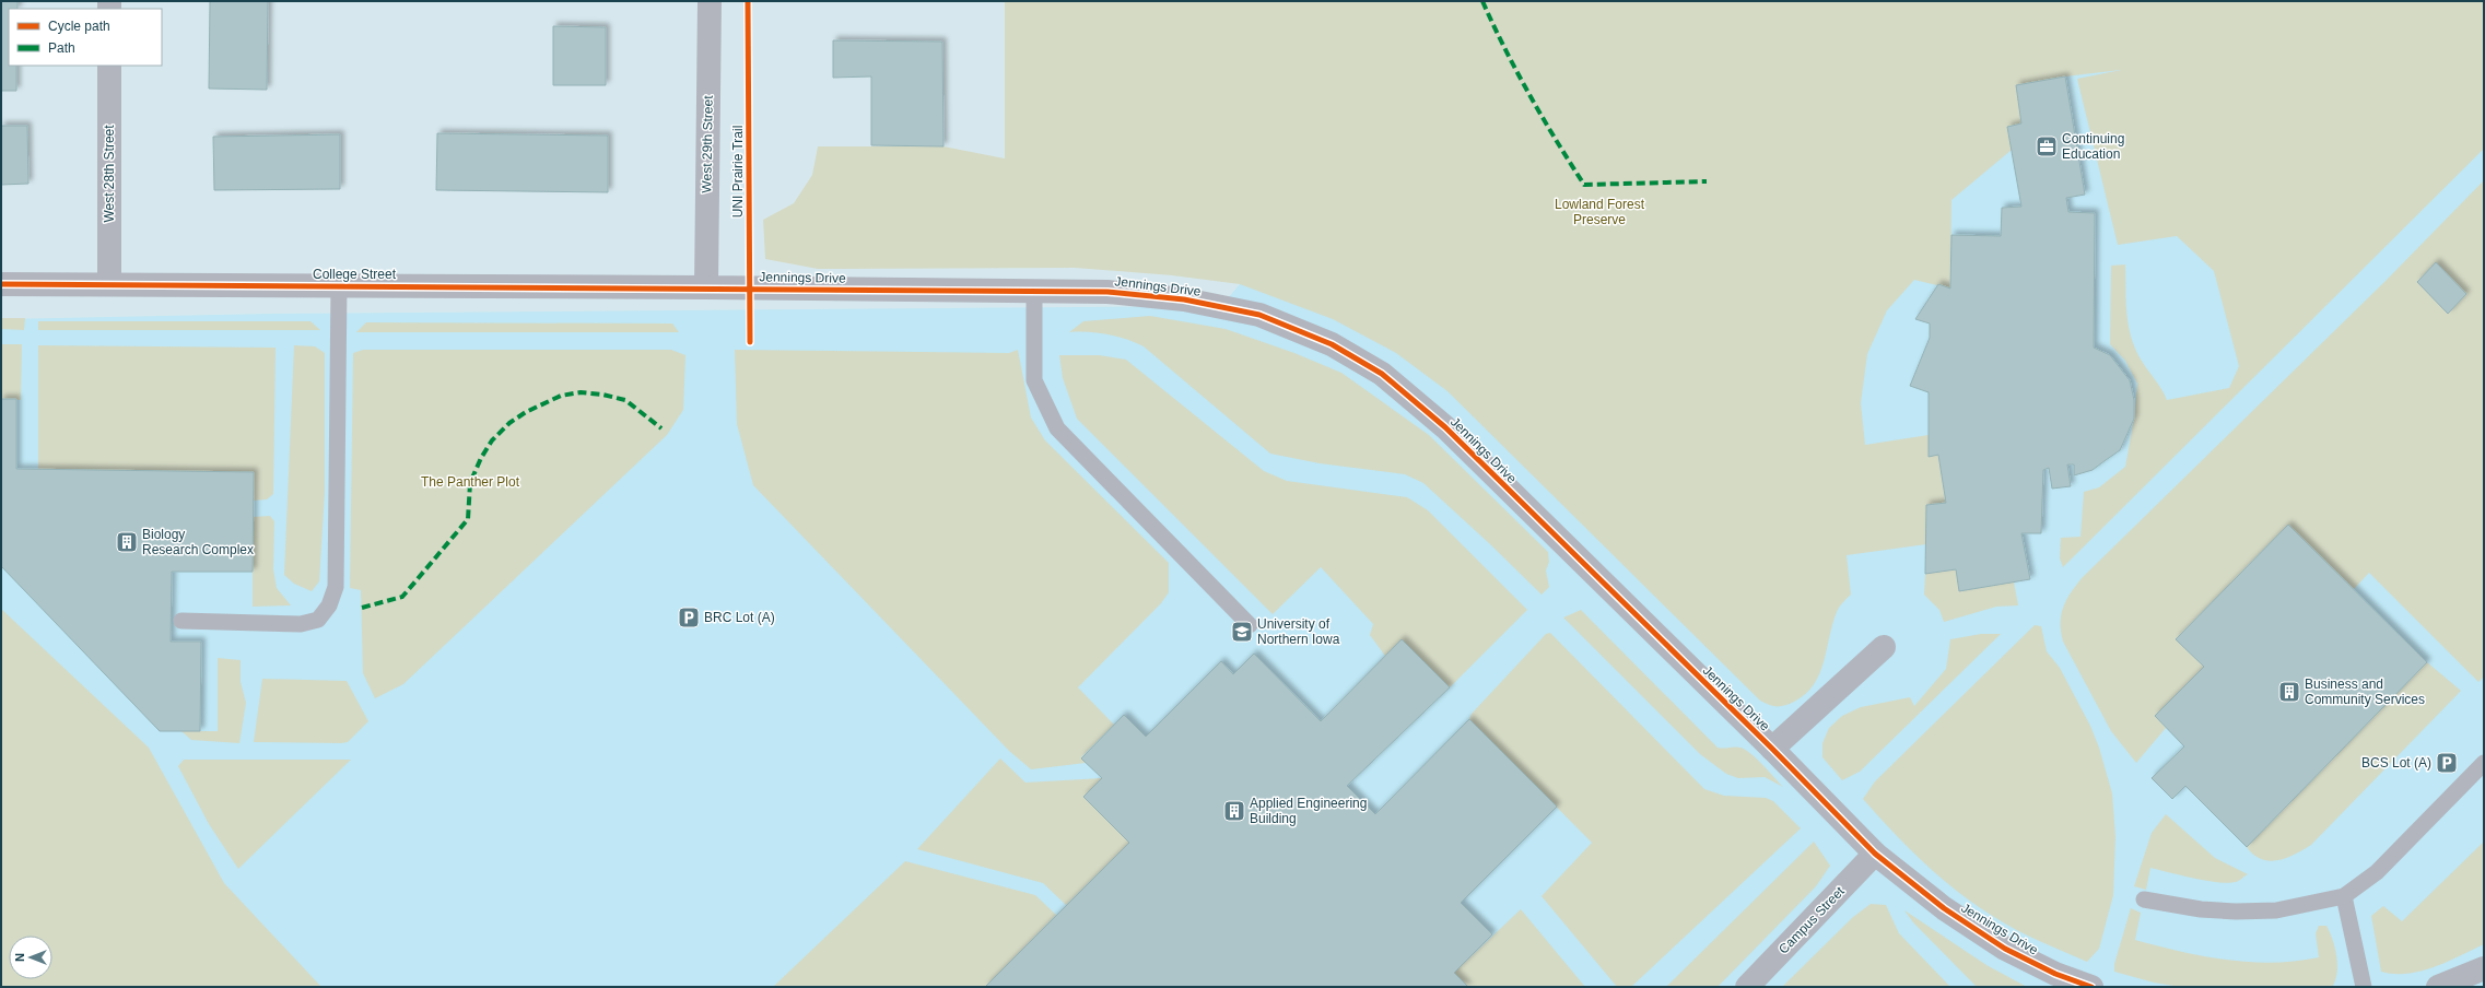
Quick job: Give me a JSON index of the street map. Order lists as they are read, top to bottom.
{
  "streets": {
    "street": [
      "West 29th Street",
      "West 28th Street",
      "College Street",
      "Jennings Drive",
      "Campus Street"
    ],
    "cycle path": ["UNI Prairie Trail"]
  },
  "crossings": [
    ["West 29th Street", "College Street"],
    ["West 29th Street", "Jennings Drive"],
    ["West 28th Street", "College Street"],
    ["College Street", "Jennings Drive"],
    ["Jennings Drive", "Campus Street"]
  ],
  "parks": ["Lowland Forest Preserve", "The Panther Plot"],
  "places": {
    "office": ["Continuing Education"],
    "building": ["Biology Research Complex", "Business and Community Services", "Applied Engineering Building"],
    "parking": ["BRC Lot (A)", "BCS Lot (A)"],
    "school or university": ["University of Northern Iowa"]
  },
  "legend": ["Cycle path", "Path"],
  "north": "left"
}
